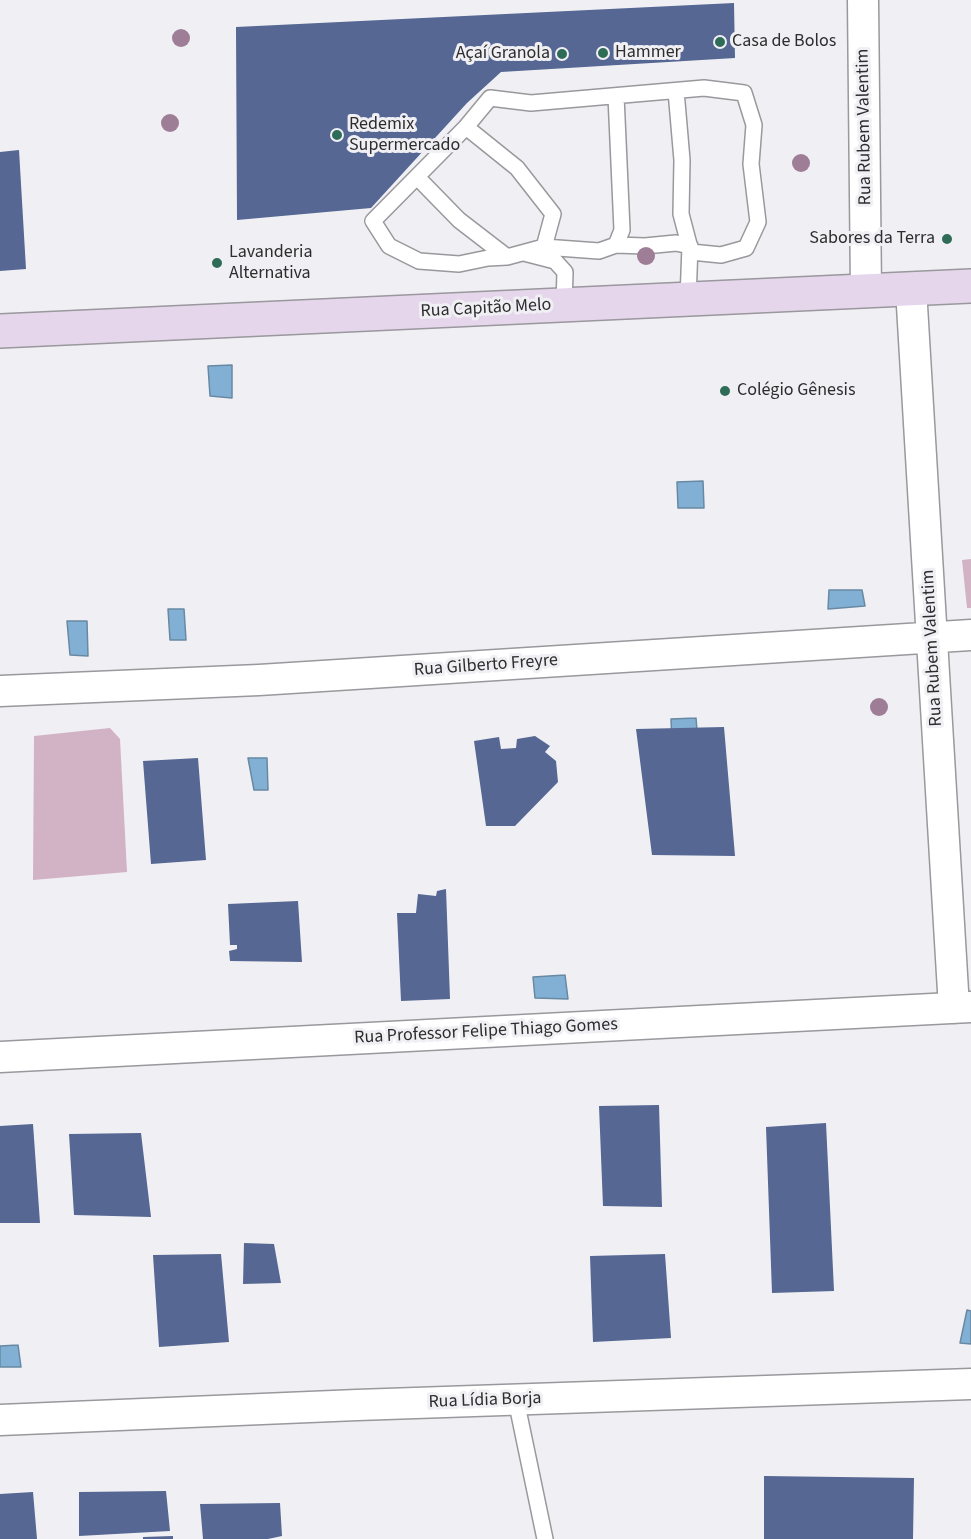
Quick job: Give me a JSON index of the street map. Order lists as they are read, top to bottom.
{
  "streets": {
    "main road": ["Rua Capitão Melo"],
    "street": [
      "Rua Rubem Valentim",
      "Rua Gilberto Freyre",
      "Rua Professor Felipe Thiago Gomes",
      "Rua Lídia Borja"
    ]
  },
  "crossings": [
    ["Rua Rubem Valentim", "Rua Capitão Melo"],
    ["Rua Rubem Valentim", "Rua Gilberto Freyre"],
    ["Rua Rubem Valentim", "Rua Professor Felipe Thiago Gomes"]
  ],
  "places": [
    "Casa de Bolos",
    "Hammer",
    "Açaí Granola",
    "Redemix Supermercado",
    "Sabores da Terra",
    "Lavanderia Alternativa",
    "Colégio Gênesis"
  ]
}
